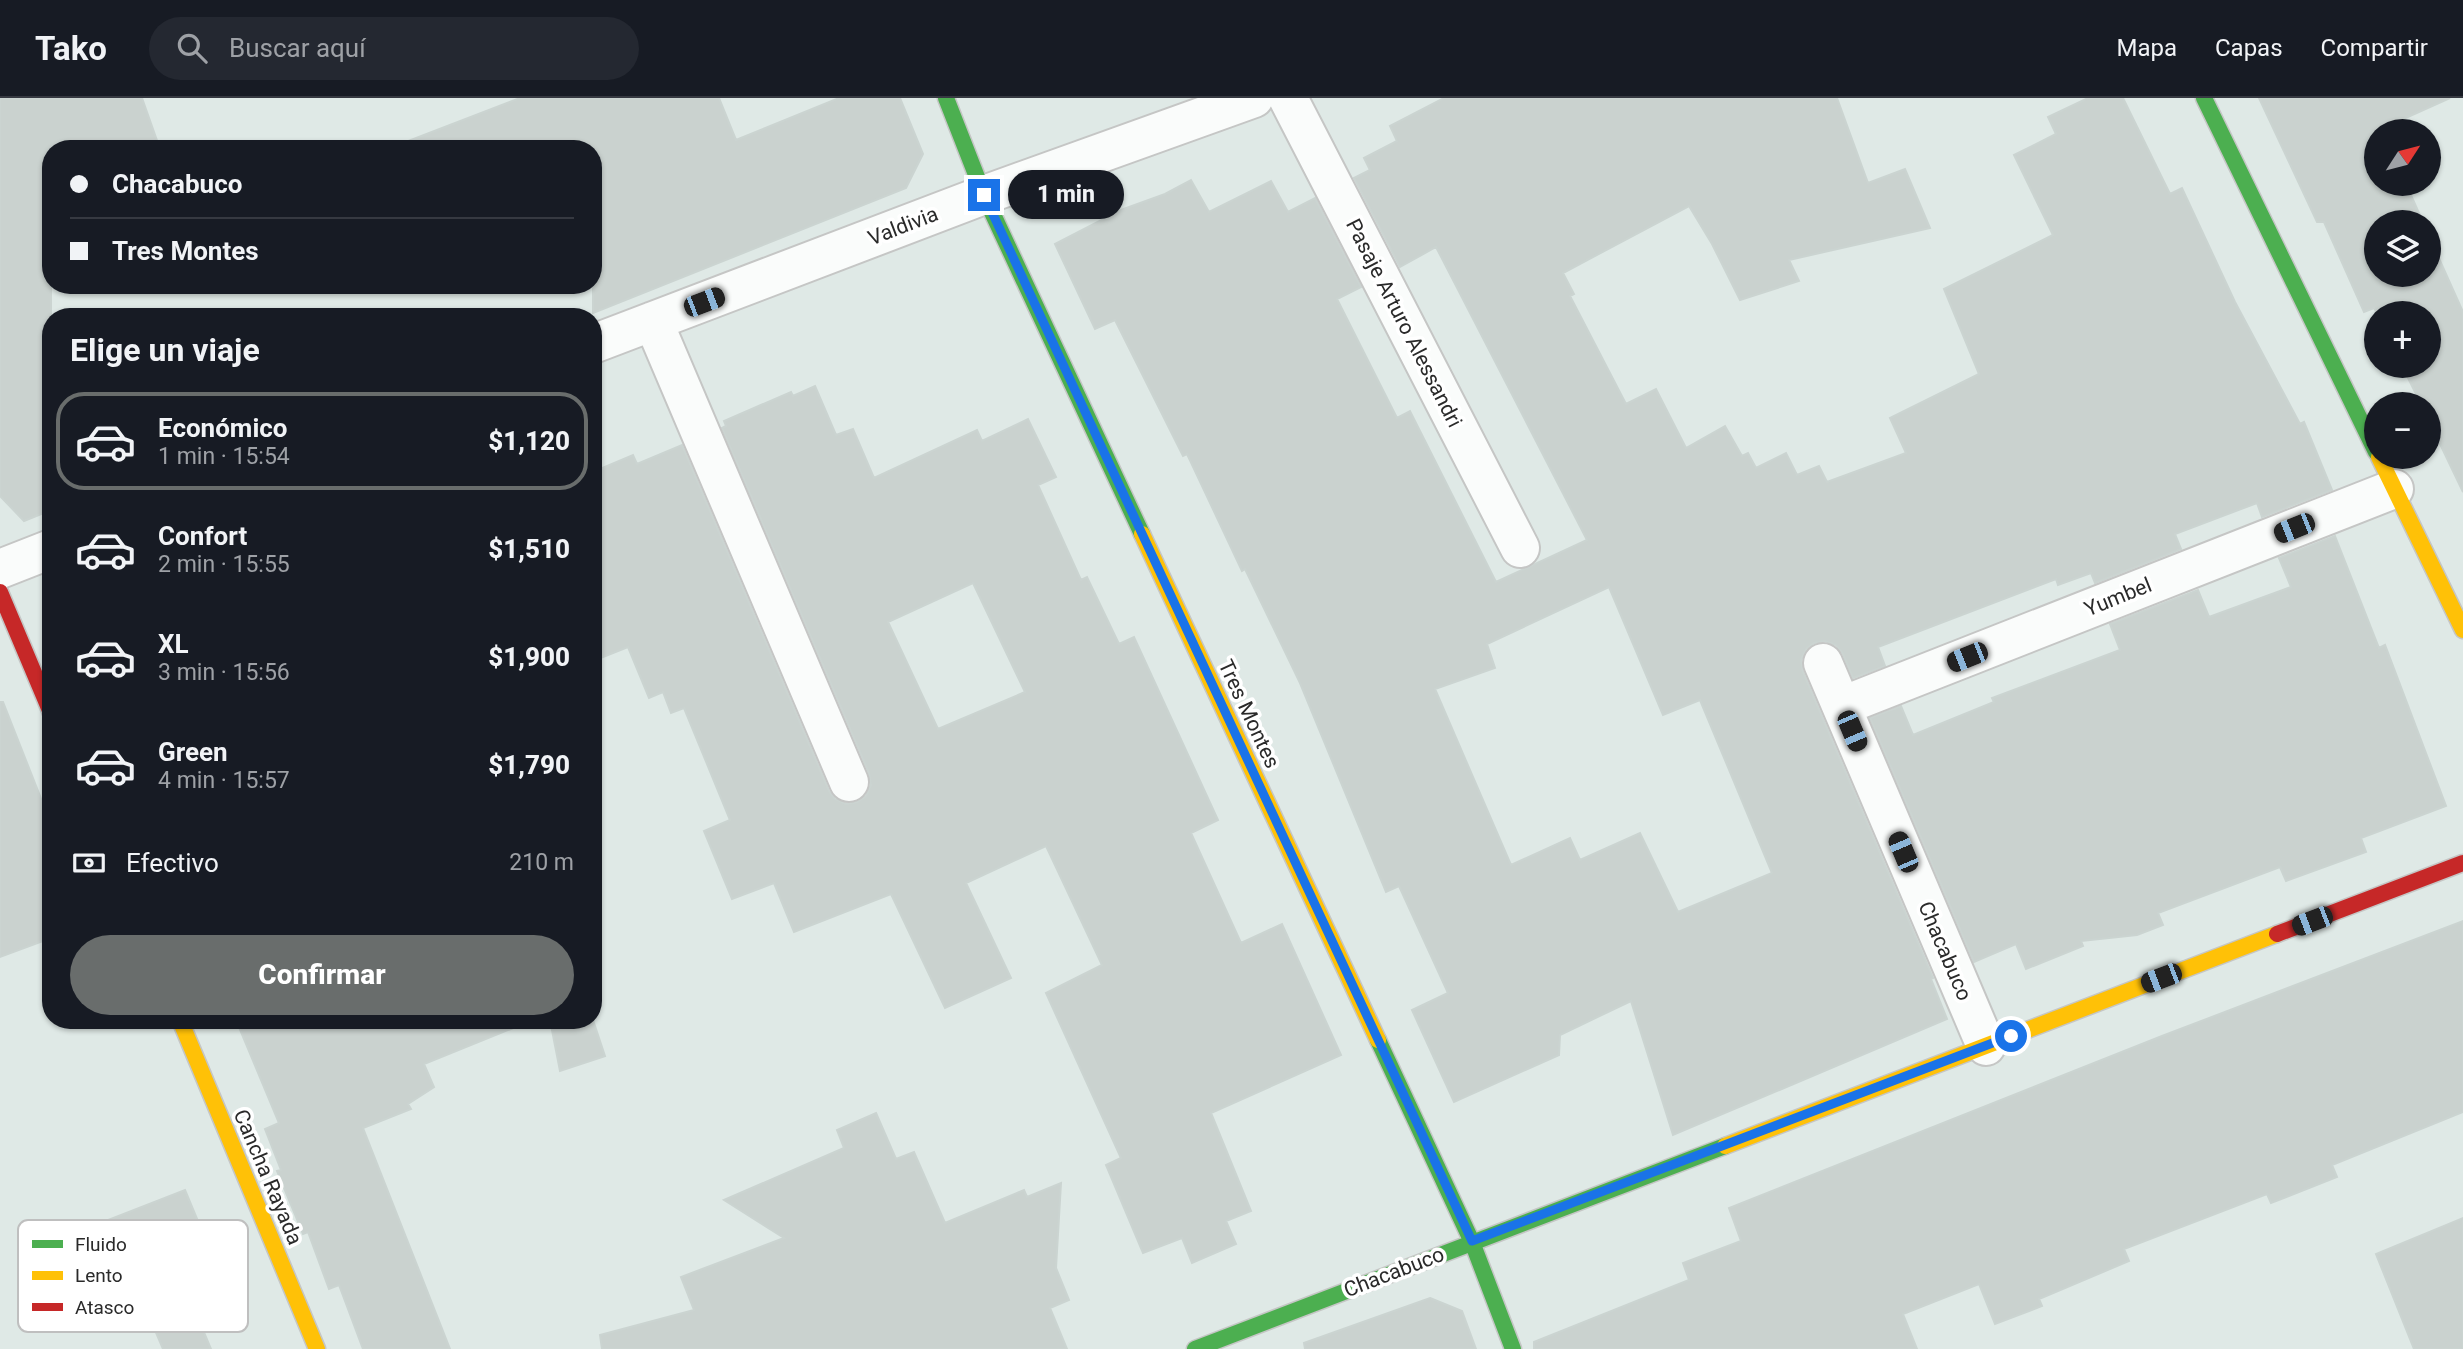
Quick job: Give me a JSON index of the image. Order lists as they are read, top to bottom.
{
  "streets": {
    "street": [
      "Valdivia",
      "Pasaje Arturo Alessandri",
      "Yumbel",
      "Tres Montes",
      "Chacabuco",
      "Cancha Rayada"
    ]
  },
  "crossings": [
    ["Valdivia", "Tres Montes"],
    ["Yumbel", "Chacabuco"],
    ["Tres Montes", "Chacabuco"]
  ],
  "legend": ["Fluido", "Lento", "Atasco"],
  "north": "top right",
  "page": {
    "header": "Tako",
    "search": "Buscar aquí",
    "nav": ["Mapa", "Capas", "Compartir"],
    "map_buttons": ["+", "−"],
    "banner": ["Chacabuco", "Tres Montes"],
    "bubble": "1 min",
    "heading": "Elige un viaje",
    "list": [
      {
        "name": "Económico",
        "note": "1 min · 15:54",
        "value": "$1,120"
      },
      {
        "name": "Confort",
        "note": "2 min · 15:55",
        "value": "$1,510"
      },
      {
        "name": "XL",
        "note": "3 min · 15:56",
        "value": "$1,900"
      },
      {
        "name": "Green",
        "note": "4 min · 15:57",
        "value": "$1,790"
      }
    ],
    "pay": ["Efectivo", "210 m"],
    "buttons": "Confirmar"
  }
}
